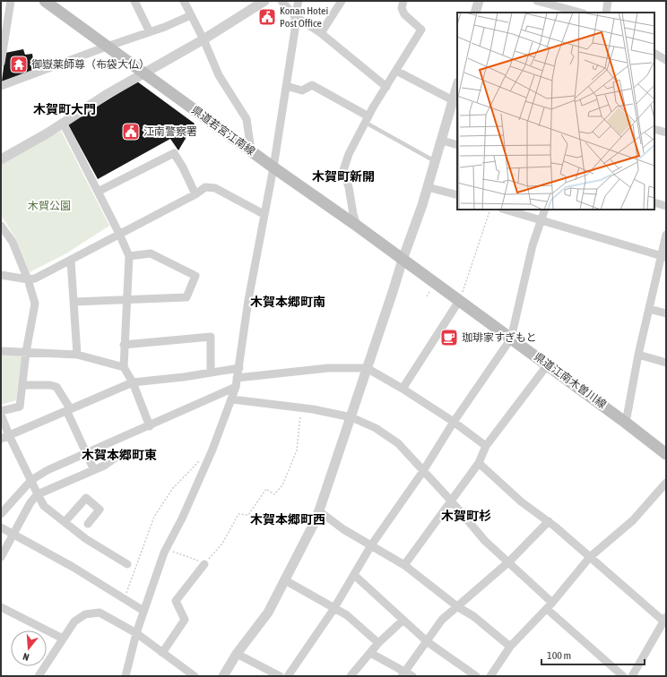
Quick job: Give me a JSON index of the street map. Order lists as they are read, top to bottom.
{
  "streets": {
    "main road": ["県道若宮江南線", "県道江南木曽川線"]
  },
  "crossings": [
    ["県道若宮江南線", "県道江南木曽川線"]
  ],
  "districts": [
    "木賀町大門",
    "木賀町新開",
    "木賀本郷町南",
    "木賀本郷町東",
    "木賀町杉",
    "木賀本郷町西"
  ],
  "parks": ["木賀公園"],
  "places": {
    "public building": ["Konan Hotei Post Office", "江南警察署"],
    "temple": ["御嶽薬師尊（布袋大仏）"],
    "cafe": ["珈琲家すぎもと"]
  },
  "scale_bar": "100 m",
  "north": "bottom"
}
